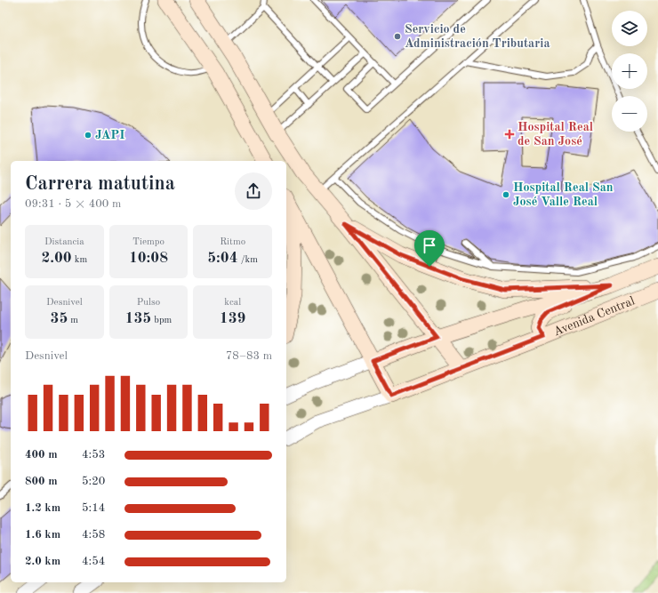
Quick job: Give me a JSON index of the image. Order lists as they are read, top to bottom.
{
  "streets": {
    "main road": ["Avenida Central"]
  },
  "places": {
    "other": ["Servicio de Administración Tributaria", "JAPI", "Hospital Real San José Valle Real"],
    "health": ["Hospital Real de San José"]
  },
  "page": {
    "map_buttons": ["+", "−"],
    "heading": ["Carrera matutina", "09:31 · 5 × 400 m"],
    "stats": [
      ["Distancia", "2.00 km"],
      ["Tiempo", "10:08"],
      ["Ritmo", "5:04 /km"],
      ["Desnivel", "35 m"],
      ["Pulso", "135 bpm"],
      ["kcal", "139"]
    ],
    "chart": ["Desnivel", "78–83 m"],
    "list": [
      {
        "name": "400 m",
        "note": "4:53"
      },
      {
        "name": "800 m",
        "note": "5:20"
      },
      {
        "name": "1.2 km",
        "note": "5:14"
      },
      {
        "name": "1.6 km",
        "note": "4:58"
      },
      {
        "name": "2.0 km",
        "note": "4:54"
      }
    ]
  }
}
